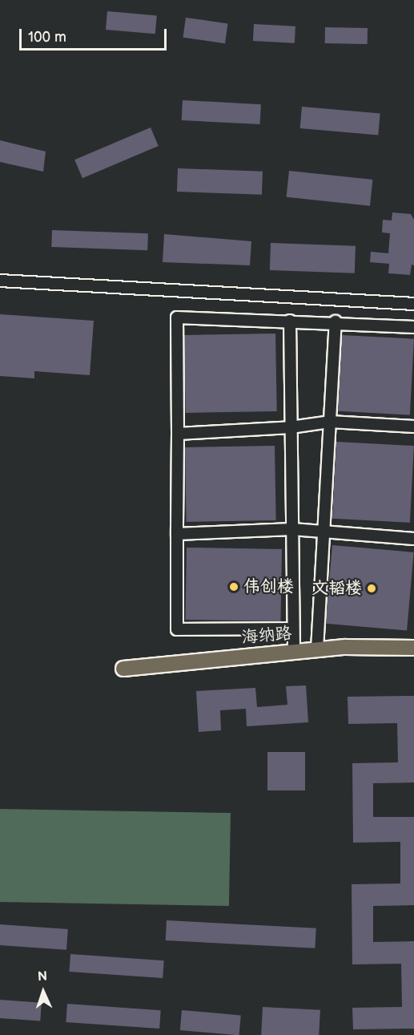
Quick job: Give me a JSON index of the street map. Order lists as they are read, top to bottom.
{
  "streets": {
    "main road": ["海纳路"]
  },
  "places": ["伟创楼", "文韬楼"],
  "scale_bar": "100 m",
  "north": "top"
}
